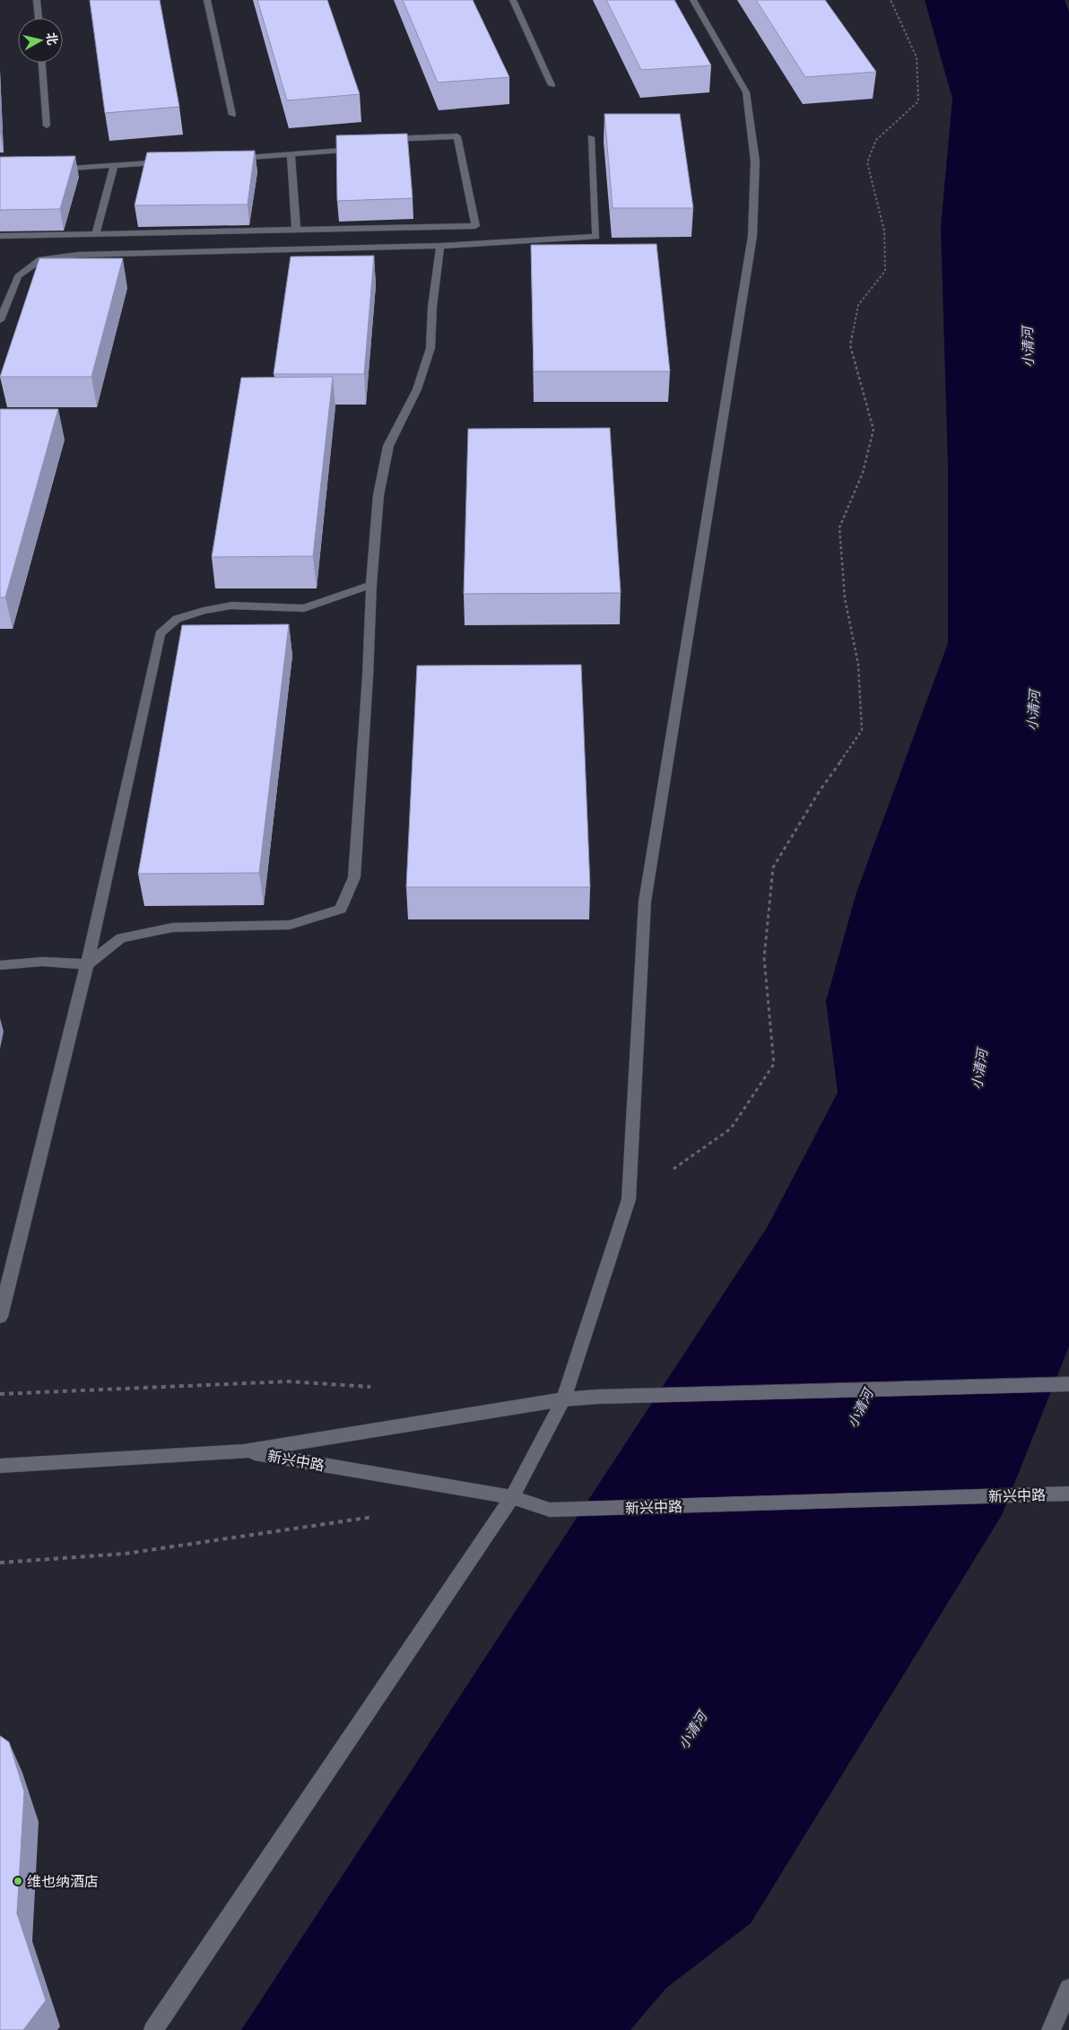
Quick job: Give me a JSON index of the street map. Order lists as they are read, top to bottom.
{
  "streets": {
    "street": ["新兴中路"]
  },
  "water": ["小清河"],
  "places": ["维也纳酒店"],
  "north": "right"
}
